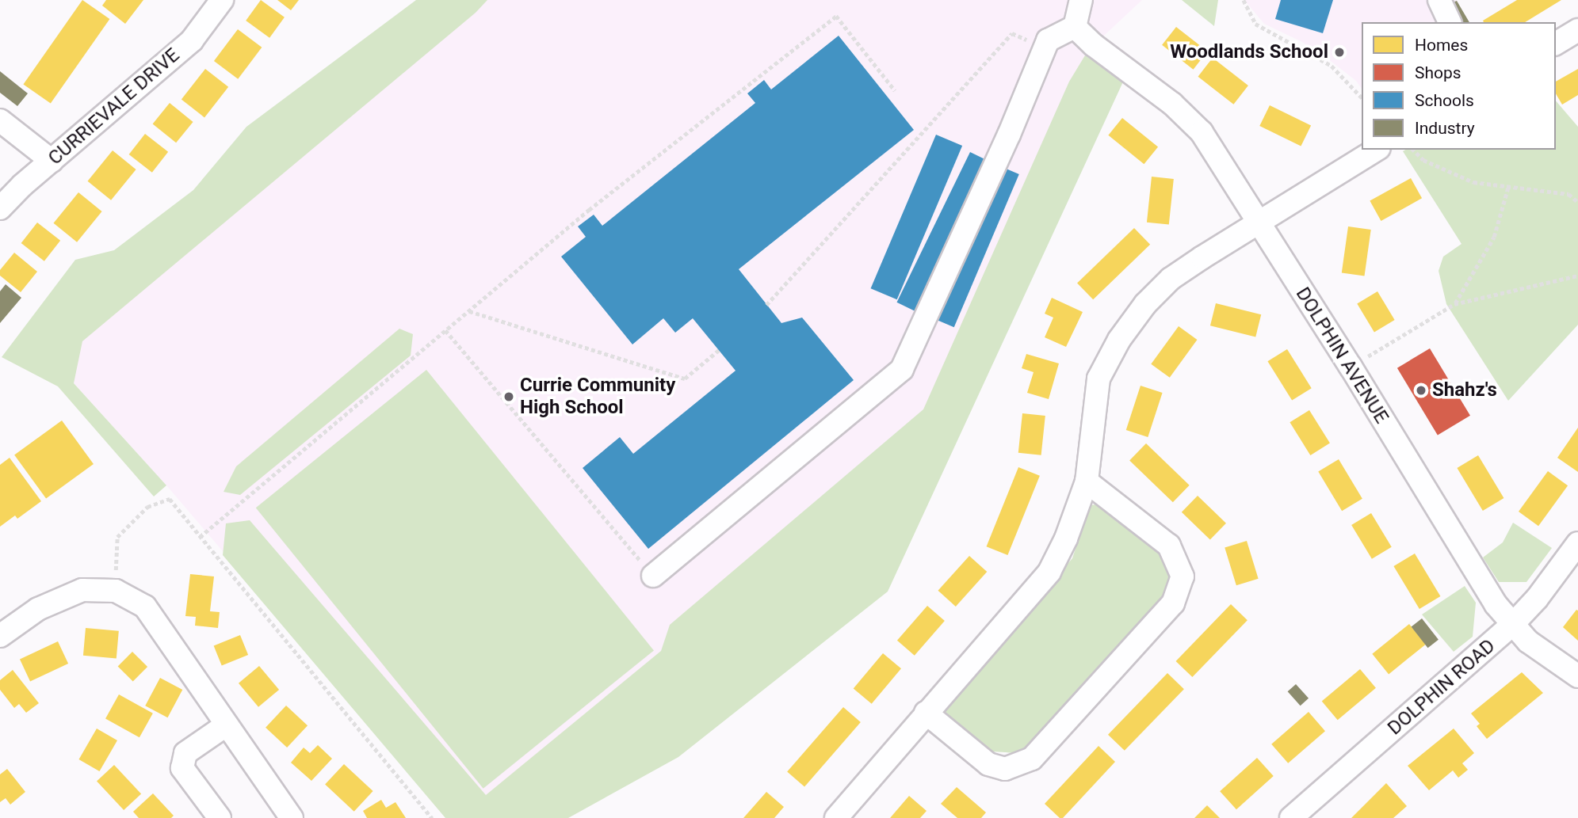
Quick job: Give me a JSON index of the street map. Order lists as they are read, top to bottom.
{
  "streets": {
    "street": ["CURRIEVALE DRIVE", "DOLPHIN AVENUE", "DOLPHIN ROAD"]
  },
  "crossings": [
    ["DOLPHIN AVENUE", "DOLPHIN ROAD"]
  ],
  "places": ["Woodlands School", "Shahz's", "Currie Community High School"],
  "legend": [
    "Homes",
    "Shops",
    "Schools",
    "Industry"
  ]
}
